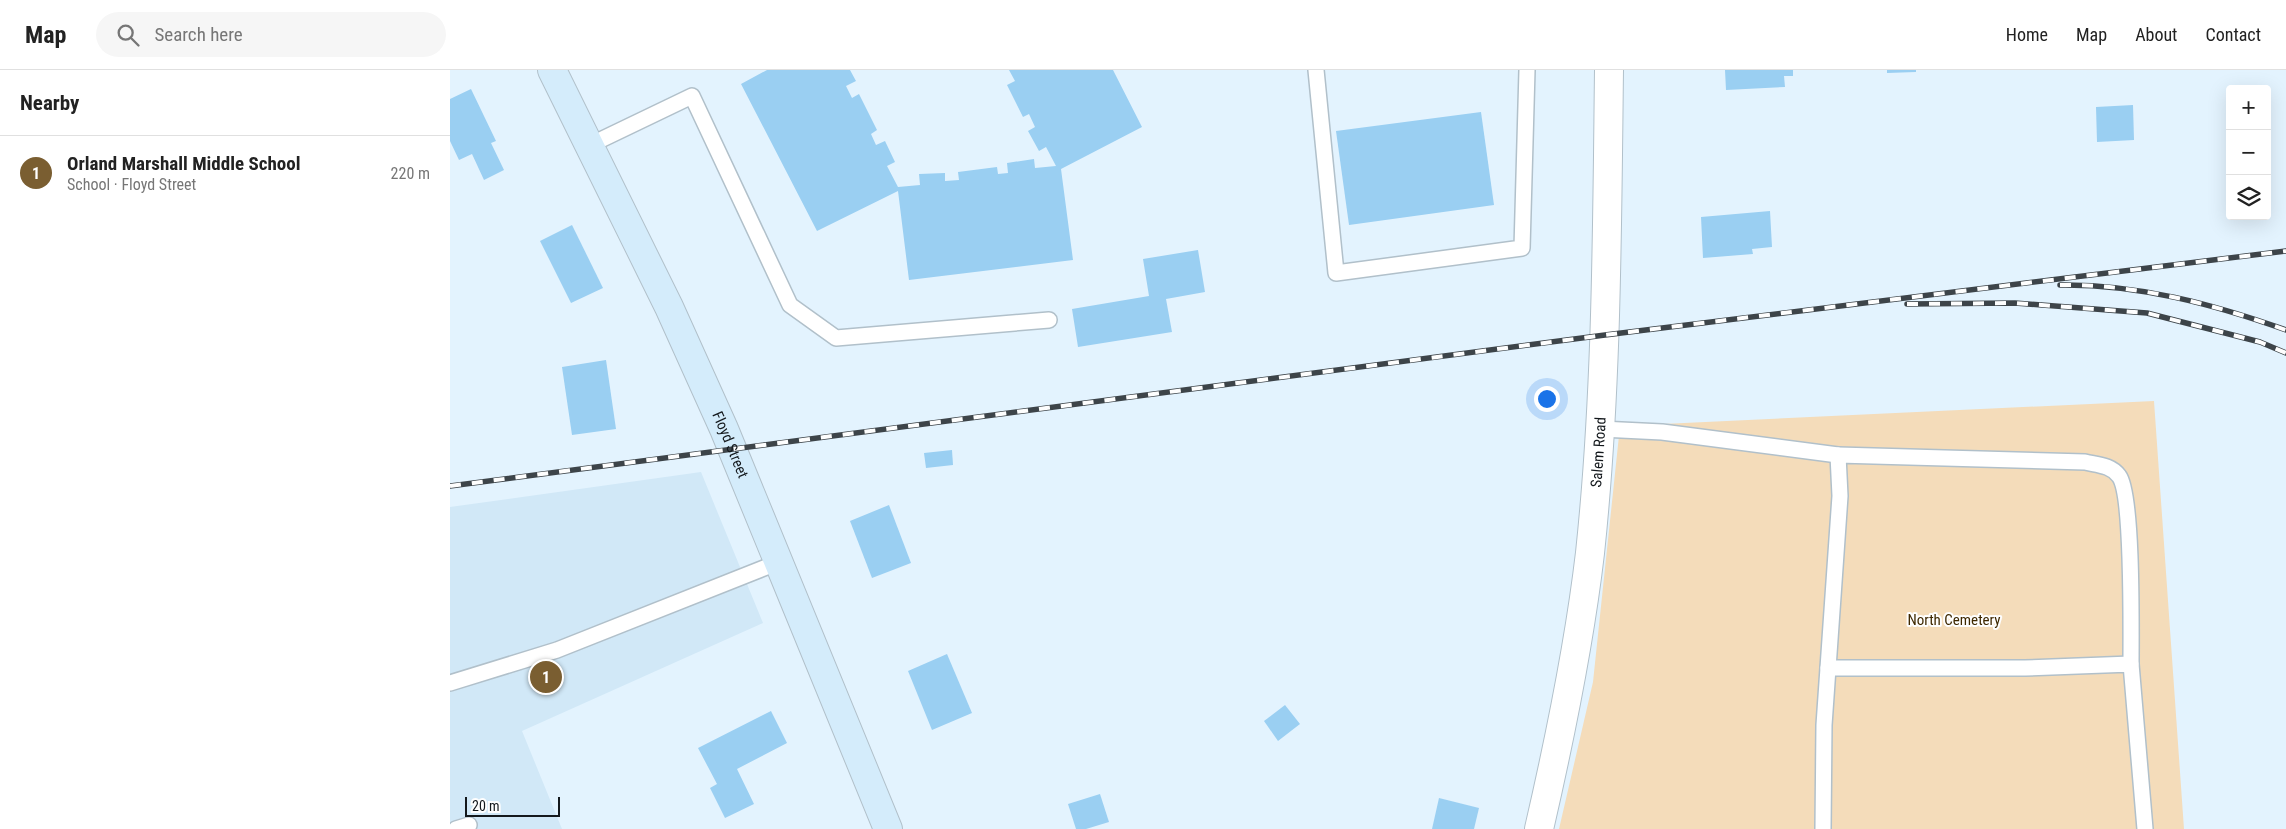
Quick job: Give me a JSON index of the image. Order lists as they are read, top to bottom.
{
  "streets": {
    "main road": ["Floyd Street"],
    "street": ["Salem Road"]
  },
  "parks": ["North Cemetery"],
  "scale_bar": "20 m",
  "page": {
    "header": "Map",
    "search": "Search here",
    "nav": [
      "Home",
      "Map",
      "About",
      "Contact"
    ],
    "heading": "Nearby",
    "map_buttons": ["+", "−"],
    "list": [
      {
        "mark": "1",
        "name": "Orland Marshall Middle School",
        "note": "School · Floyd Street",
        "value": "220 m"
      }
    ],
    "pins": "1",
    "scale": "20 m"
  }
}
